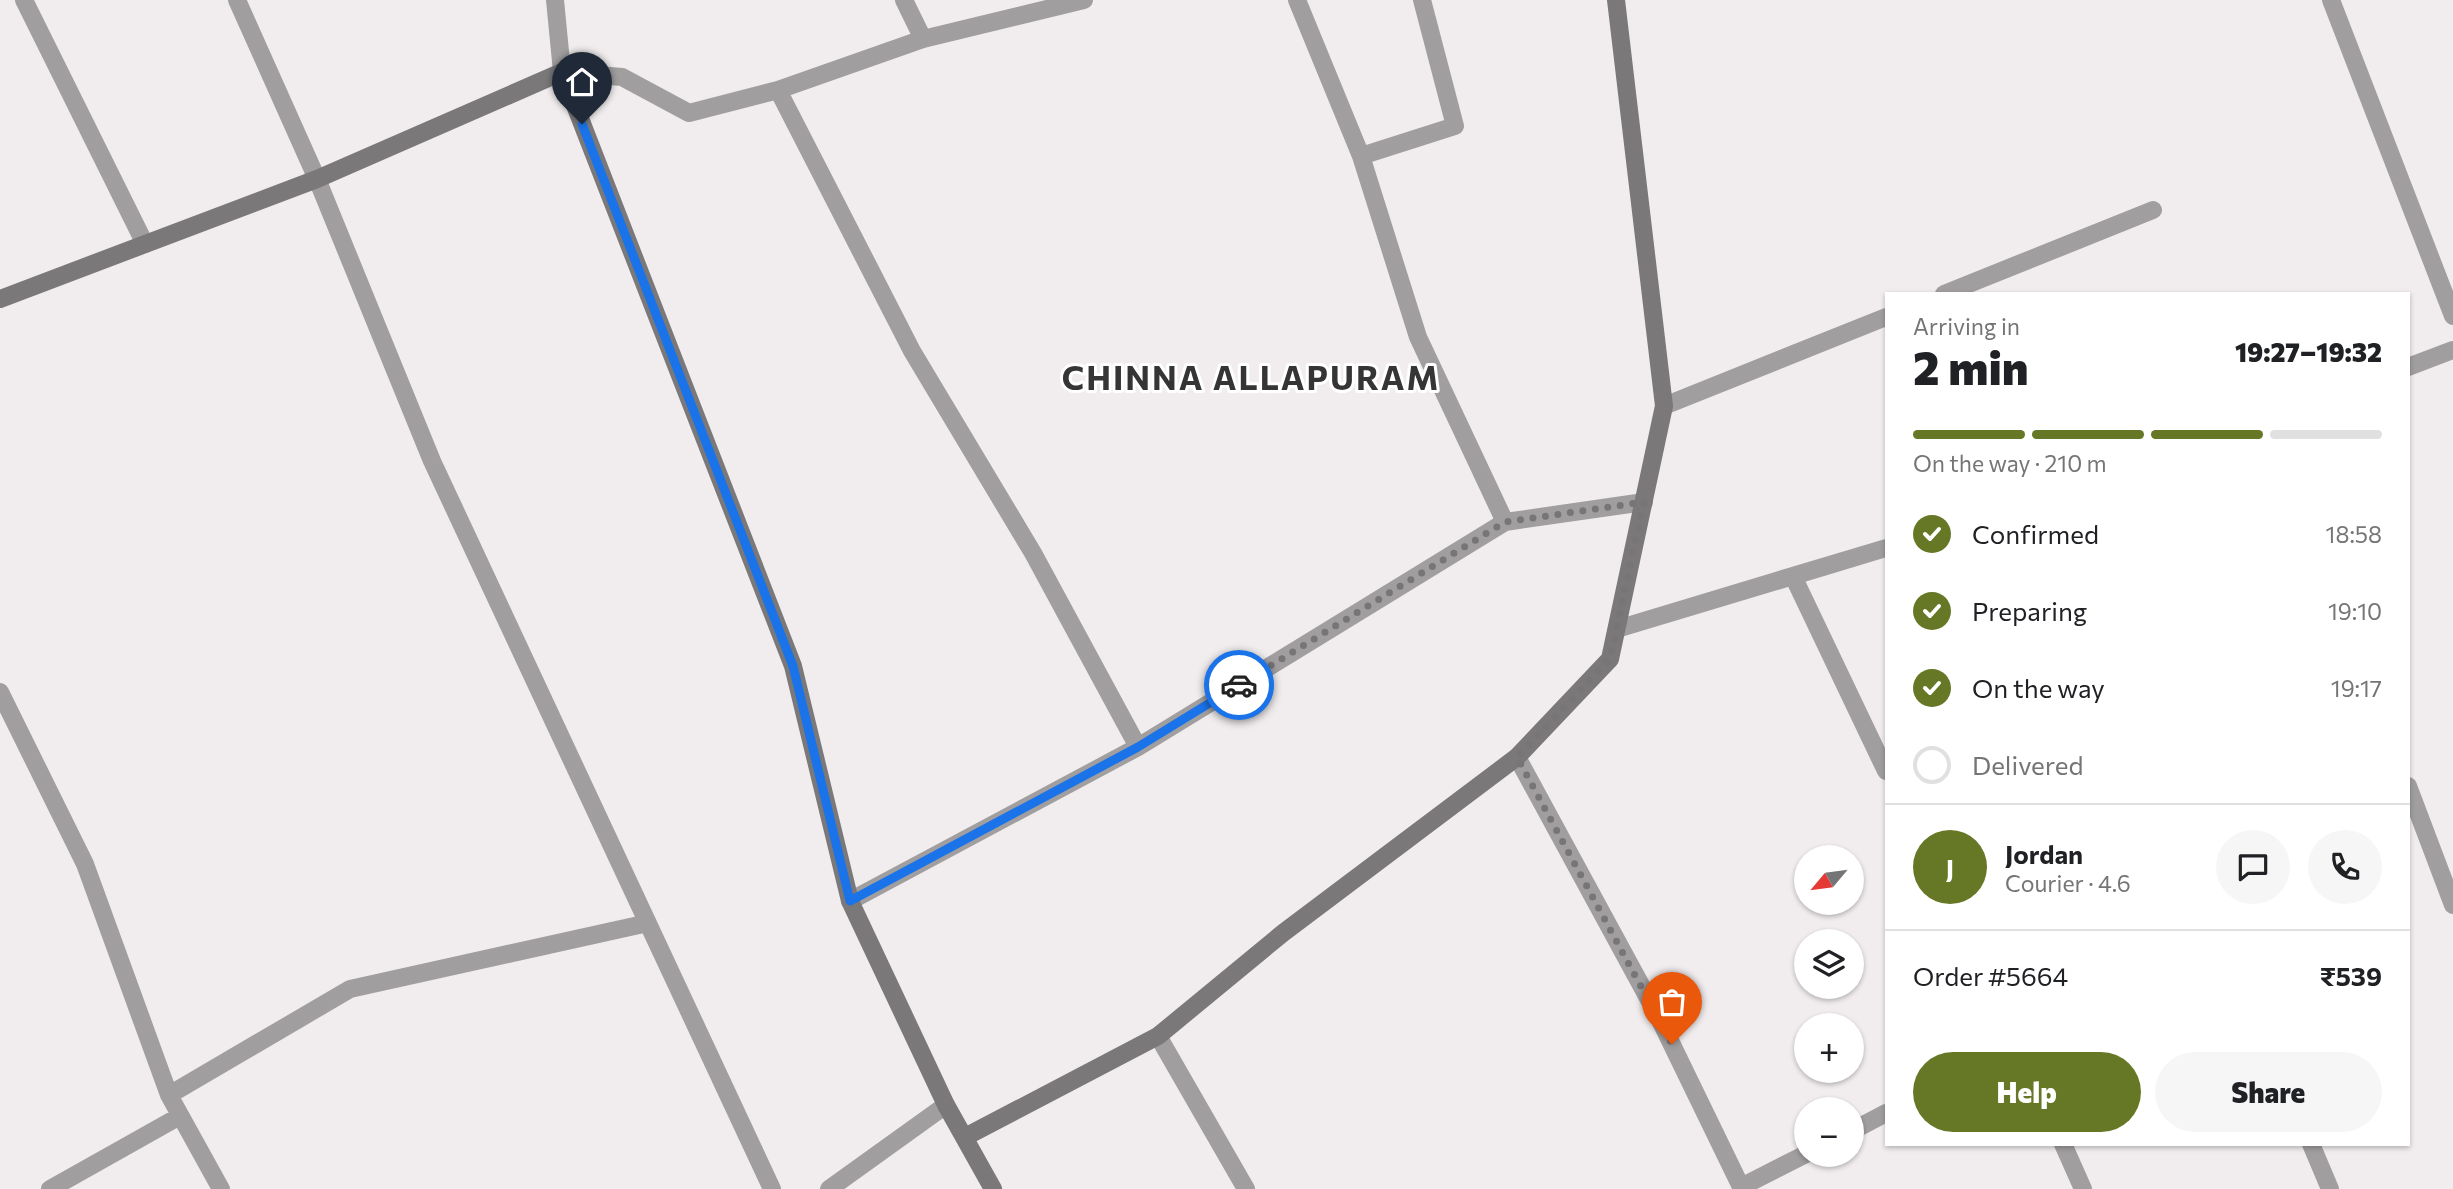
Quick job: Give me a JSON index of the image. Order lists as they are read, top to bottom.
{
  "districts": ["CHINNA ALLAPURAM"],
  "north": "bottom left",
  "page": {
    "heading": ["2 min", "Arriving in", "19:27–19:32"],
    "panel": [
      "Jordan",
      "Courier · 4.6",
      "Order #5664",
      "₹539"
    ],
    "bar": "On the way · 210 m",
    "list": [
      ["Confirmed", "18:58"],
      ["Preparing", "19:10"],
      ["On the way", "19:17"],
      "Delivered"
    ],
    "round": "J",
    "map_buttons": ["+", "−"],
    "buttons": ["Help", "Share"]
  }
}
